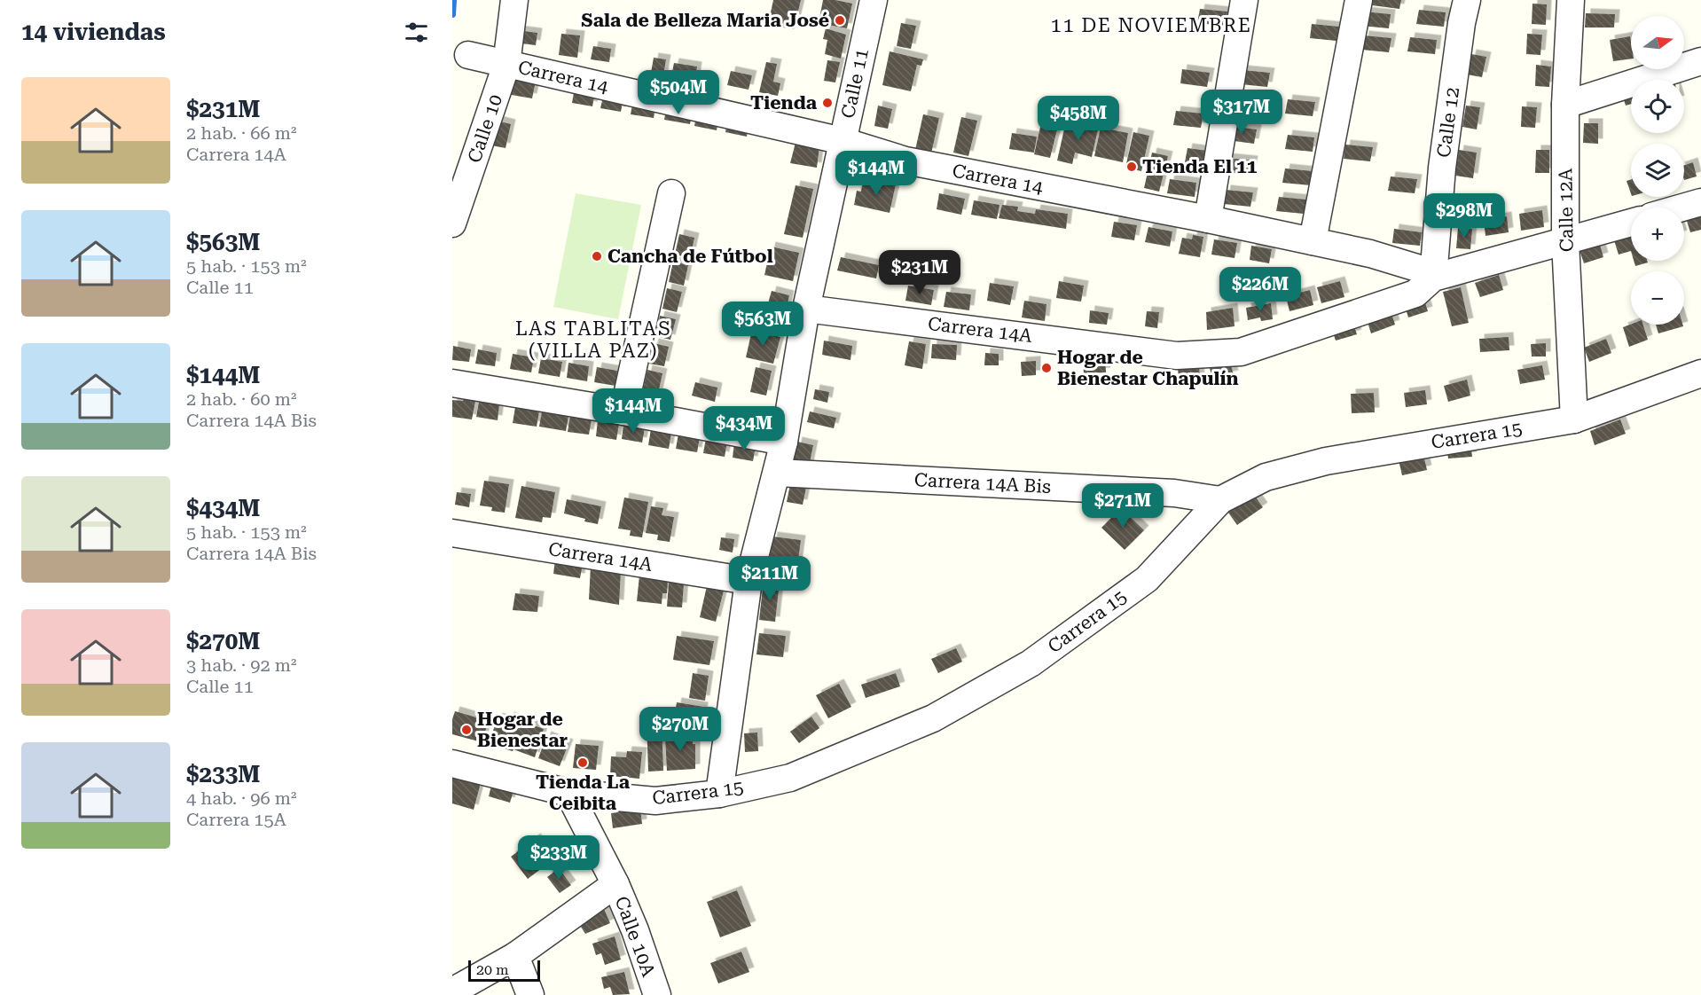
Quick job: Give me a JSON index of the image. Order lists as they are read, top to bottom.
{
  "streets": {
    "street": [
      "Carrera 14",
      "Calle 11",
      "Calle 12",
      "Calle 10",
      "Calle 12A",
      "Carrera 14A",
      "Carrera 15",
      "Carrera 14A Bis",
      "Calle 10A"
    ]
  },
  "crossings": [
    ["Carrera 14", "Calle 11"],
    ["Carrera 14", "Calle 12"],
    ["Carrera 14", "Calle 10"],
    ["Carrera 14", "Carrera 14A"],
    ["Calle 11", "Carrera 14A"],
    ["Calle 11", "Carrera 15"],
    ["Calle 11", "Carrera 14A Bis"],
    ["Calle 12", "Carrera 14A"],
    ["Calle 12A", "Carrera 14A"],
    ["Calle 12A", "Carrera 15"],
    ["Carrera 15", "Carrera 14A Bis"],
    ["Carrera 15", "Calle 10A"]
  ],
  "districts": ["11 DE NOVIEMBRE", "LAS TABLITAS (VILLA PAZ)"],
  "places": [
    "Sala de Belleza Maria José",
    "Tienda",
    "Tienda El 11",
    "Cancha de Fútbol",
    "Hogar de Bienestar Chapulín",
    "Hogar de Bienestar",
    "Tienda La Ceibita"
  ],
  "scale_bar": "20 m",
  "north": "right",
  "page": {
    "heading": "14 viviendas",
    "map_buttons": ["+", "−"],
    "list": [
      {
        "name": "$231M",
        "note": "2 hab. · 66 m² · Carrera 14A"
      },
      {
        "name": "$563M",
        "note": "5 hab. · 153 m² · Calle 11"
      },
      {
        "name": "$144M",
        "note": "2 hab. · 60 m² · Carrera 14A Bis"
      },
      {
        "name": "$434M",
        "note": "5 hab. · 153 m² · Carrera 14A Bis"
      },
      {
        "name": "$270M",
        "note": "3 hab. · 92 m² · Calle 11"
      },
      {
        "name": "$233M",
        "note": "4 hab. · 96 m² · Carrera 15A"
      }
    ],
    "price": [
      "$504M",
      "$317M",
      "$458M",
      "$144M",
      "$298M",
      "$231M",
      "$226M",
      "$563M",
      "$144M",
      "$434M",
      "$271M",
      "$211M",
      "$270M",
      "$233M"
    ],
    "scale": "20 m"
  }
}
